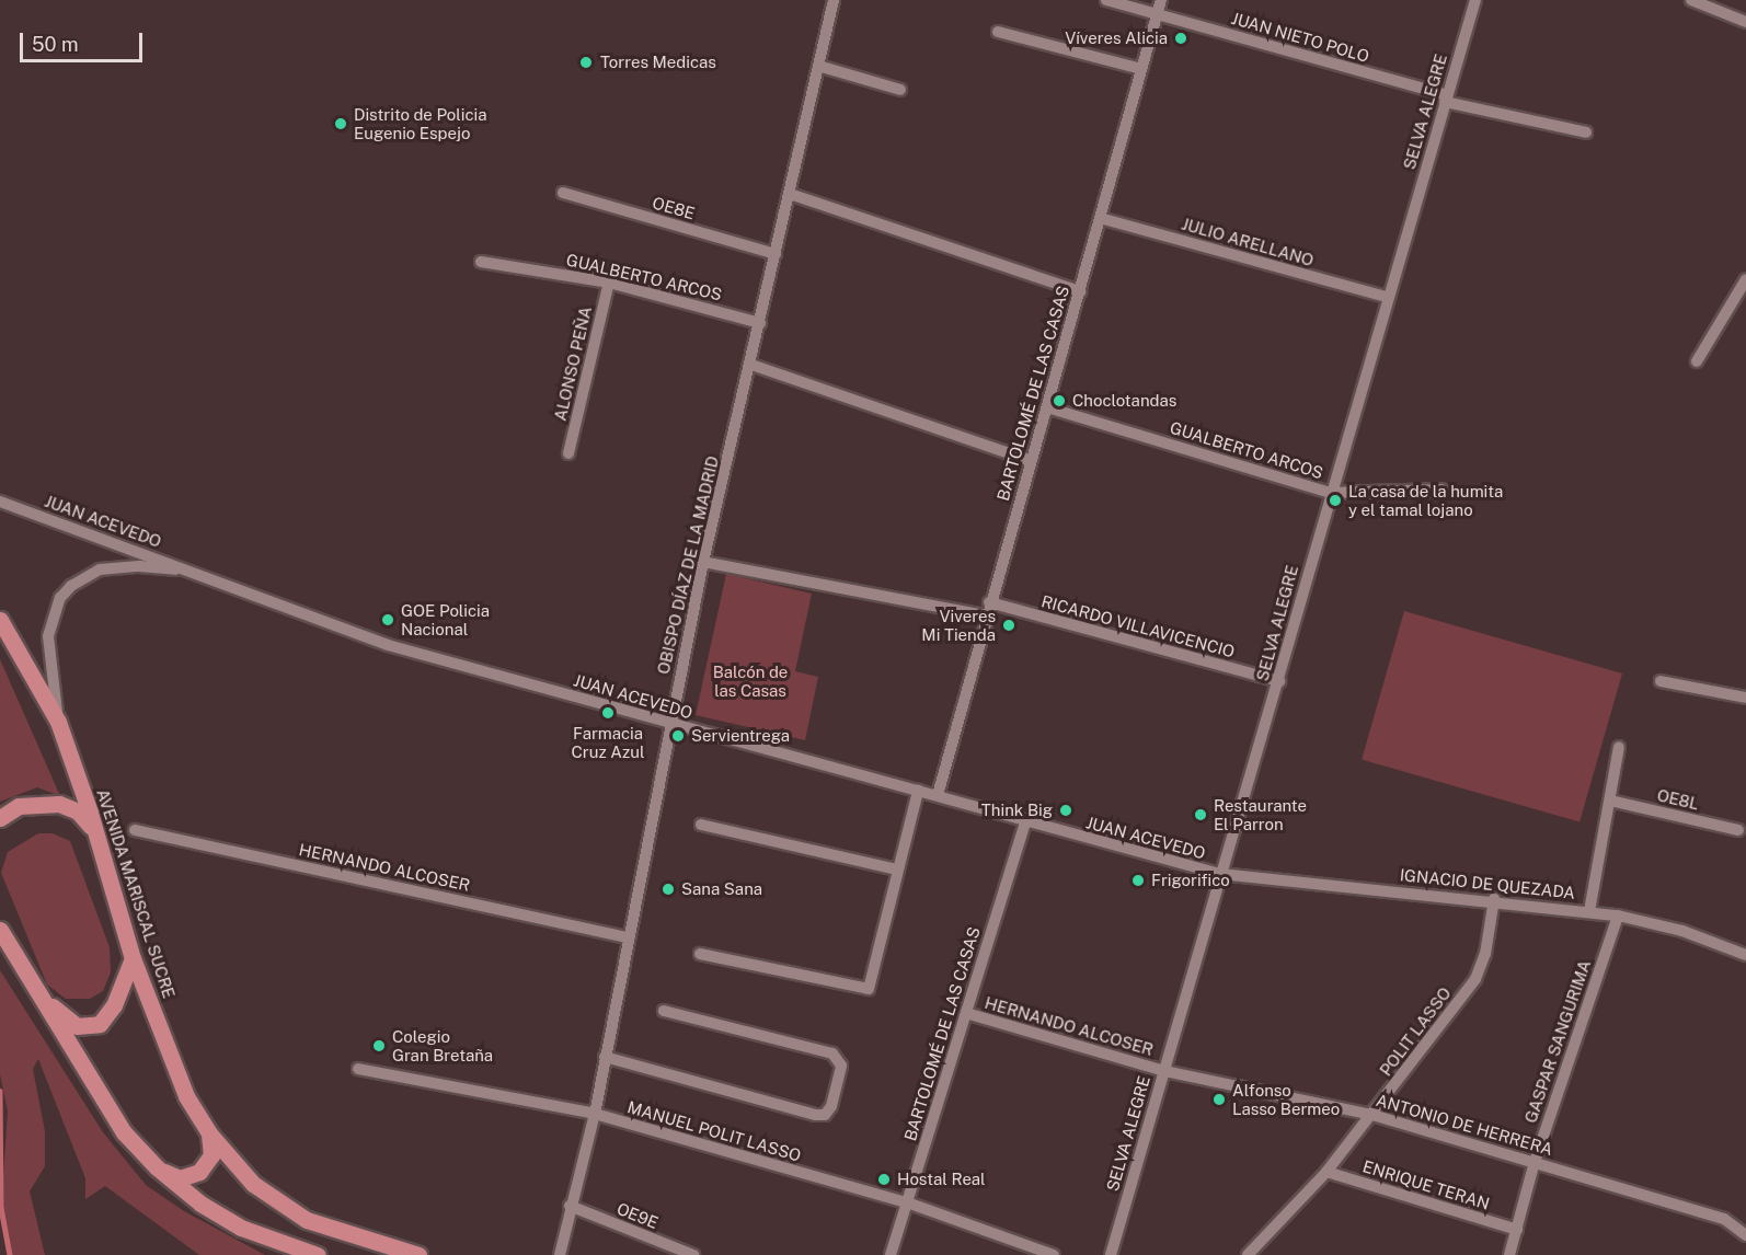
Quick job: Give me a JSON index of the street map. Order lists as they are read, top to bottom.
{
  "streets": {
    "main road": ["AVENIDA MARISCAL SUCRE"],
    "street": [
      "JUAN NIETO POLO",
      "SELVA ALEGRE",
      "OE8E",
      "JULIO ARELLANO",
      "GUALBERTO ARCOS",
      "ALONSO PEÑA",
      "BARTOLOMÉ DE LAS CASAS",
      "JUAN ACEVEDO",
      "OBISPO DÍAZ DE LA MADRID",
      "RICARDO VILLAVICENCIO",
      "OE8L",
      "HERNANDO ALCOSER",
      "IGNACIO DE QUEZADA",
      "POLIT LASSO",
      "GASPAR SANGURIMA",
      "ANTONIO DE HERRERA",
      "MANUEL POLIT LASSO",
      "ENRIQUE TERAN",
      "OE9E"
    ]
  },
  "crossings": [
    ["JUAN NIETO POLO", "SELVA ALEGRE"],
    ["JUAN NIETO POLO", "BARTOLOMÉ DE LAS CASAS"],
    ["SELVA ALEGRE", "JULIO ARELLANO"],
    ["SELVA ALEGRE", "GUALBERTO ARCOS"],
    ["SELVA ALEGRE", "JUAN ACEVEDO"],
    ["SELVA ALEGRE", "RICARDO VILLAVICENCIO"],
    ["SELVA ALEGRE", "HERNANDO ALCOSER"],
    ["SELVA ALEGRE", "IGNACIO DE QUEZADA"],
    ["SELVA ALEGRE", "ANTONIO DE HERRERA"],
    ["OE8E", "OBISPO DÍAZ DE LA MADRID"],
    ["JULIO ARELLANO", "BARTOLOMÉ DE LAS CASAS"],
    ["GUALBERTO ARCOS", "ALONSO PEÑA"],
    ["GUALBERTO ARCOS", "BARTOLOMÉ DE LAS CASAS"],
    ["GUALBERTO ARCOS", "OBISPO DÍAZ DE LA MADRID"],
    ["BARTOLOMÉ DE LAS CASAS", "JUAN ACEVEDO"],
    ["BARTOLOMÉ DE LAS CASAS", "RICARDO VILLAVICENCIO"],
    ["BARTOLOMÉ DE LAS CASAS", "HERNANDO ALCOSER"],
    ["BARTOLOMÉ DE LAS CASAS", "MANUEL POLIT LASSO"],
    ["JUAN ACEVEDO", "OBISPO DÍAZ DE LA MADRID"],
    ["JUAN ACEVEDO", "IGNACIO DE QUEZADA"],
    ["JUAN ACEVEDO", "AVENIDA MARISCAL SUCRE"],
    ["OBISPO DÍAZ DE LA MADRID", "HERNANDO ALCOSER"],
    ["OBISPO DÍAZ DE LA MADRID", "MANUEL POLIT LASSO"],
    ["OBISPO DÍAZ DE LA MADRID", "OE9E"],
    ["HERNANDO ALCOSER", "ANTONIO DE HERRERA"],
    ["IGNACIO DE QUEZADA", "POLIT LASSO"],
    ["IGNACIO DE QUEZADA", "GASPAR SANGURIMA"],
    ["POLIT LASSO", "ANTONIO DE HERRERA"],
    ["POLIT LASSO", "ENRIQUE TERAN"],
    ["GASPAR SANGURIMA", "ANTONIO DE HERRERA"],
    ["GASPAR SANGURIMA", "ENRIQUE TERAN"]
  ],
  "parks": ["Balcón de las Casas"],
  "places": [
    "Víveres Alicia",
    "Torres Medicas",
    "Distrito de Policia Eugenio Espejo",
    "Choclotandas",
    "La casa de la humita y el tamal lojano",
    "GOE Policia Nacional",
    "Viveres Mi Tienda",
    "Farmacia Cruz Azul",
    "Servientrega",
    "Think Big",
    "Restaurante El Parron",
    "Frigorifico",
    "Sana Sana",
    "Colegio Gran Bretaña",
    "Alfonso Lasso Bermeo",
    "Hostal Real"
  ],
  "scale_bar": "50 m"
}
